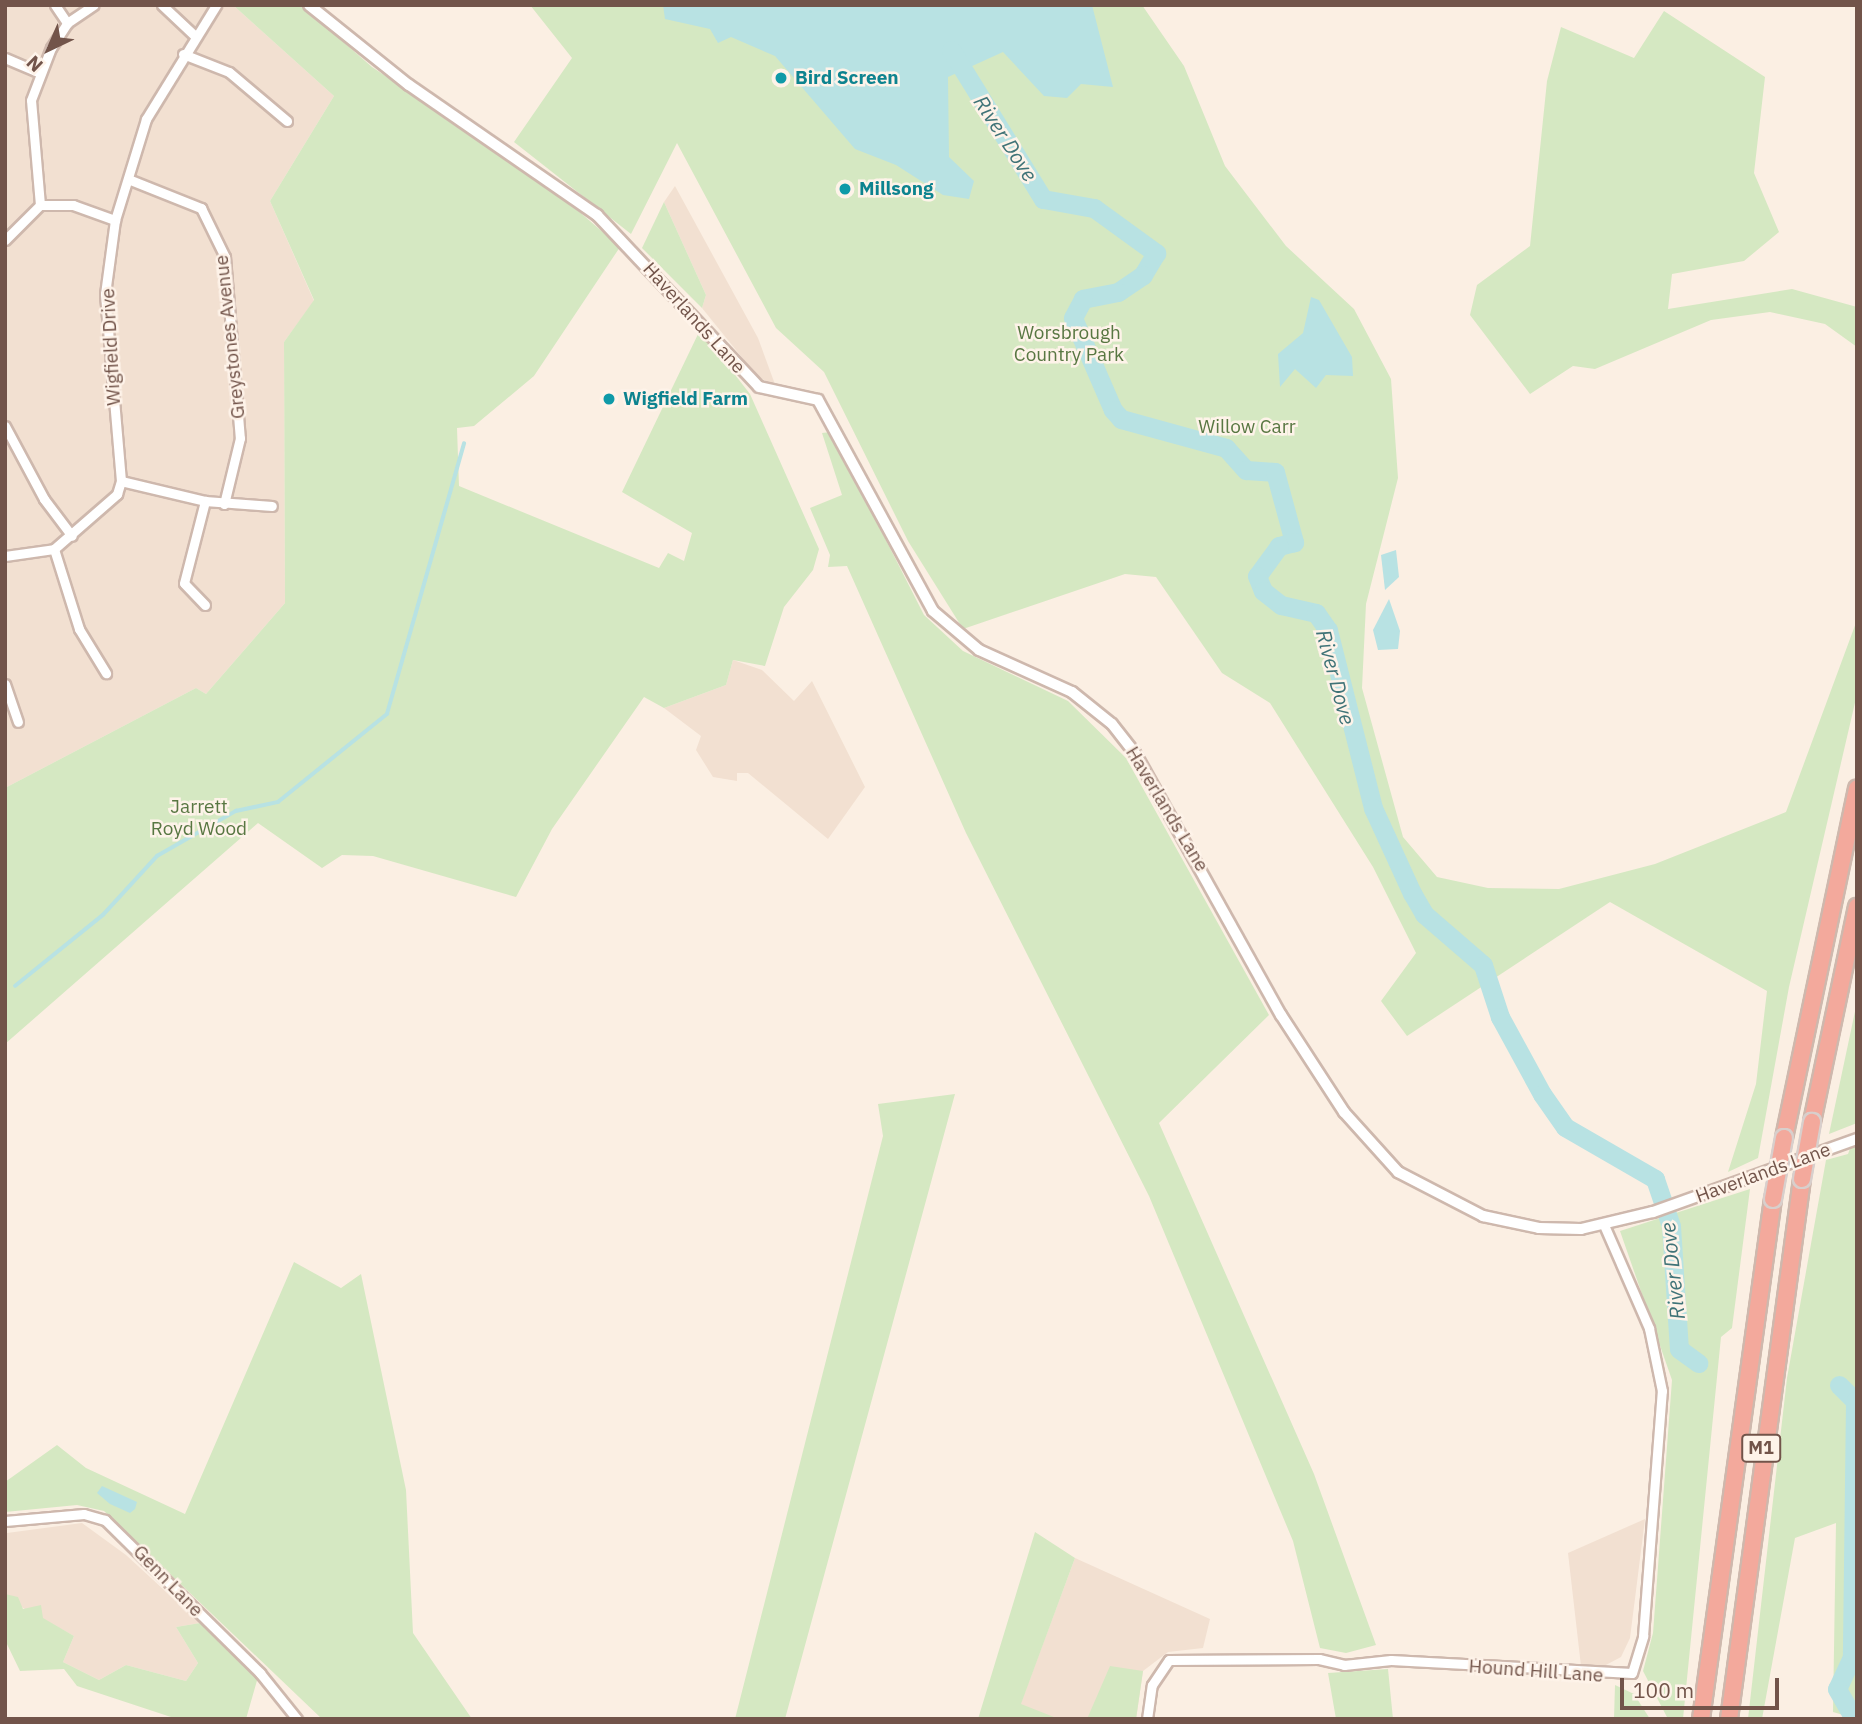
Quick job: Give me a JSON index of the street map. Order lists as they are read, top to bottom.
{
  "streets": {
    "highway": ["M1"],
    "street": [
      "Haverlands Lane",
      "Greystones Avenue",
      "Wigfield Drive",
      "Genn Lane",
      "Hound Hill Lane"
    ]
  },
  "crossings": [
    ["Haverlands Lane", "Hound Hill Lane"],
    ["Greystones Avenue", "Wigfield Drive"]
  ],
  "water": ["River Dove"],
  "parks": ["Worsbrough Country Park", "Willow Carr", "Jarrett Royd Wood"],
  "places": ["Bird Screen", "Millsong", "Wigfield Farm"],
  "scale_bar": "100 m",
  "north": "bottom left"
}
